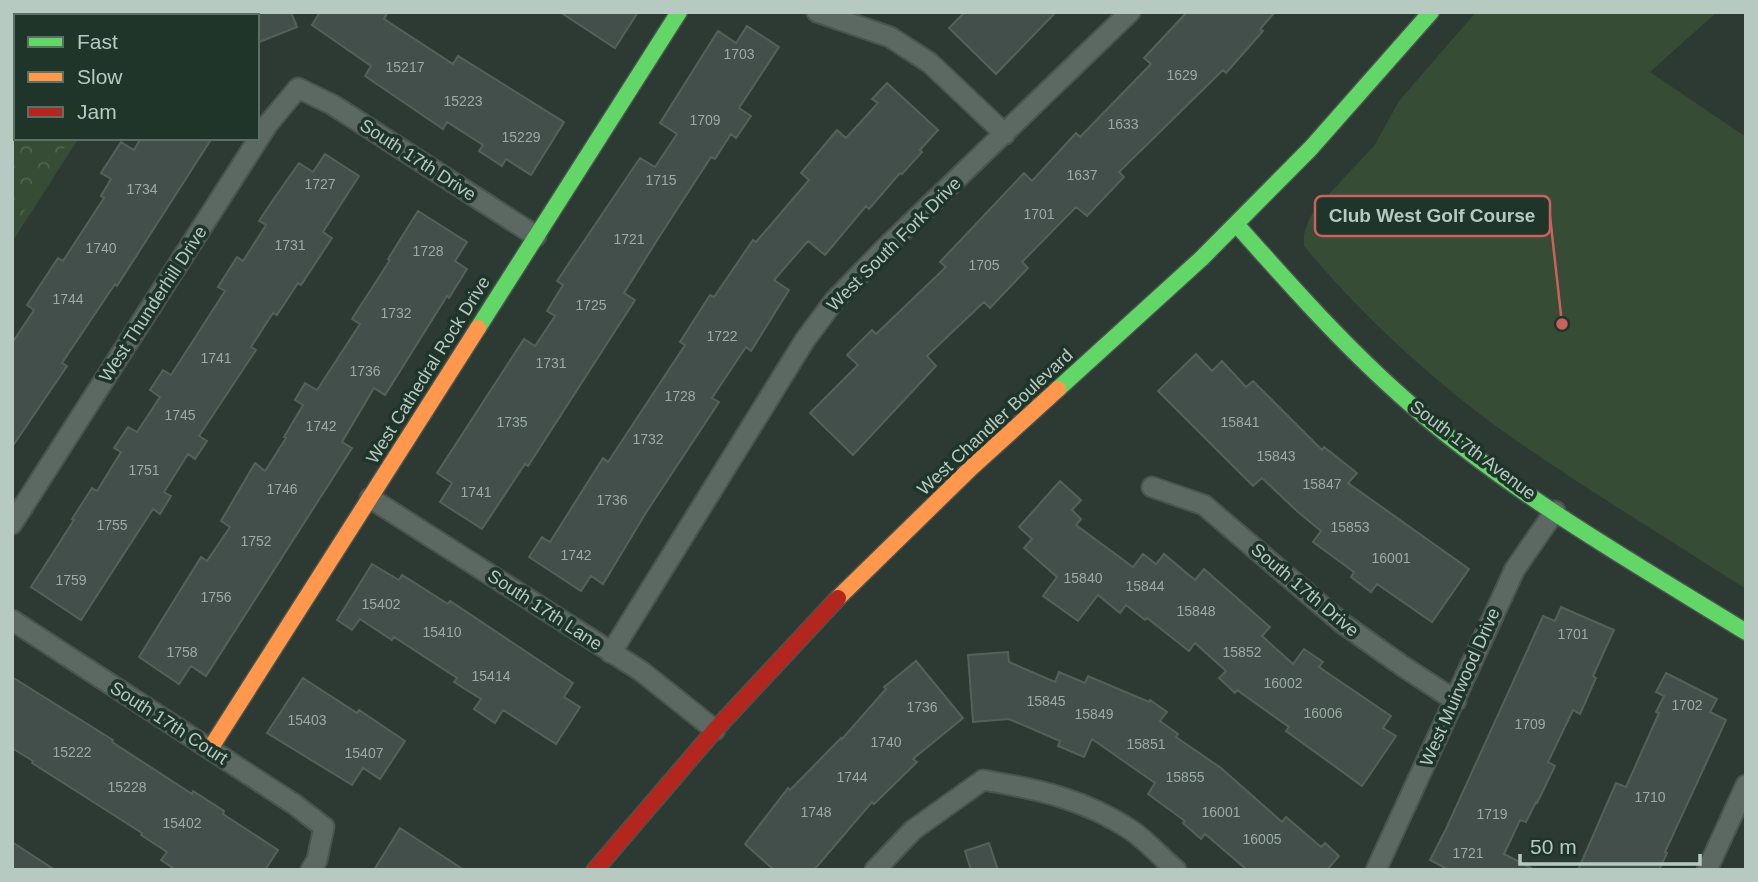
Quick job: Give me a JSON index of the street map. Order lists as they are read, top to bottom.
{
  "streets": {
    "street": [
      "South 17th Drive",
      "West South Fork Drive",
      "West Thunderhill Drive",
      "West Cathedral Rock Drive",
      "West Chandler Boulevard",
      "South 17th Avenue",
      "South 17th Lane",
      "West Muirwood Drive",
      "South 17th Court"
    ]
  },
  "crossings": [
    ["South 17th Drive", "West Thunderhill Drive"],
    ["South 17th Drive", "West Cathedral Rock Drive"],
    ["South 17th Drive", "West Muirwood Drive"],
    ["West South Fork Drive", "South 17th Lane"],
    ["West Cathedral Rock Drive", "South 17th Lane"],
    ["West Cathedral Rock Drive", "South 17th Court"],
    ["West Chandler Boulevard", "South 17th Avenue"],
    ["West Chandler Boulevard", "South 17th Lane"],
    ["South 17th Avenue", "West Muirwood Drive"]
  ],
  "places": ["Club West Golf Course"],
  "house_numbers": [
    "1703",
    "15217",
    "1629",
    "15223",
    "1709",
    "1633",
    "15229",
    "1637",
    "1715",
    "1727",
    "1734",
    "1701",
    "1721",
    "1731",
    "1740",
    "1728",
    "1705",
    "1744",
    "1725",
    "1732",
    "1722",
    "1741",
    "1731",
    "1736",
    "1728",
    "1745",
    "1735",
    "15841",
    "1742",
    "1732",
    "15843",
    "1751",
    "15847",
    "1746",
    "1741",
    "1736",
    "1755",
    "15853",
    "1752",
    "1742",
    "16001",
    "15840",
    "1759",
    "15844",
    "1756",
    "15402",
    "15848",
    "15410",
    "1701",
    "1758",
    "15852",
    "15414",
    "16002",
    "15845",
    "1702",
    "1736",
    "16006",
    "15849",
    "15403",
    "1709",
    "1740",
    "15851",
    "15222",
    "15407",
    "1744",
    "15855",
    "15228",
    "1710",
    "1748",
    "16001",
    "1719",
    "15402",
    "16005",
    "1721"
  ],
  "legend": ["Fast", "Slow", "Jam"],
  "scale_bar": "50 m"
}
